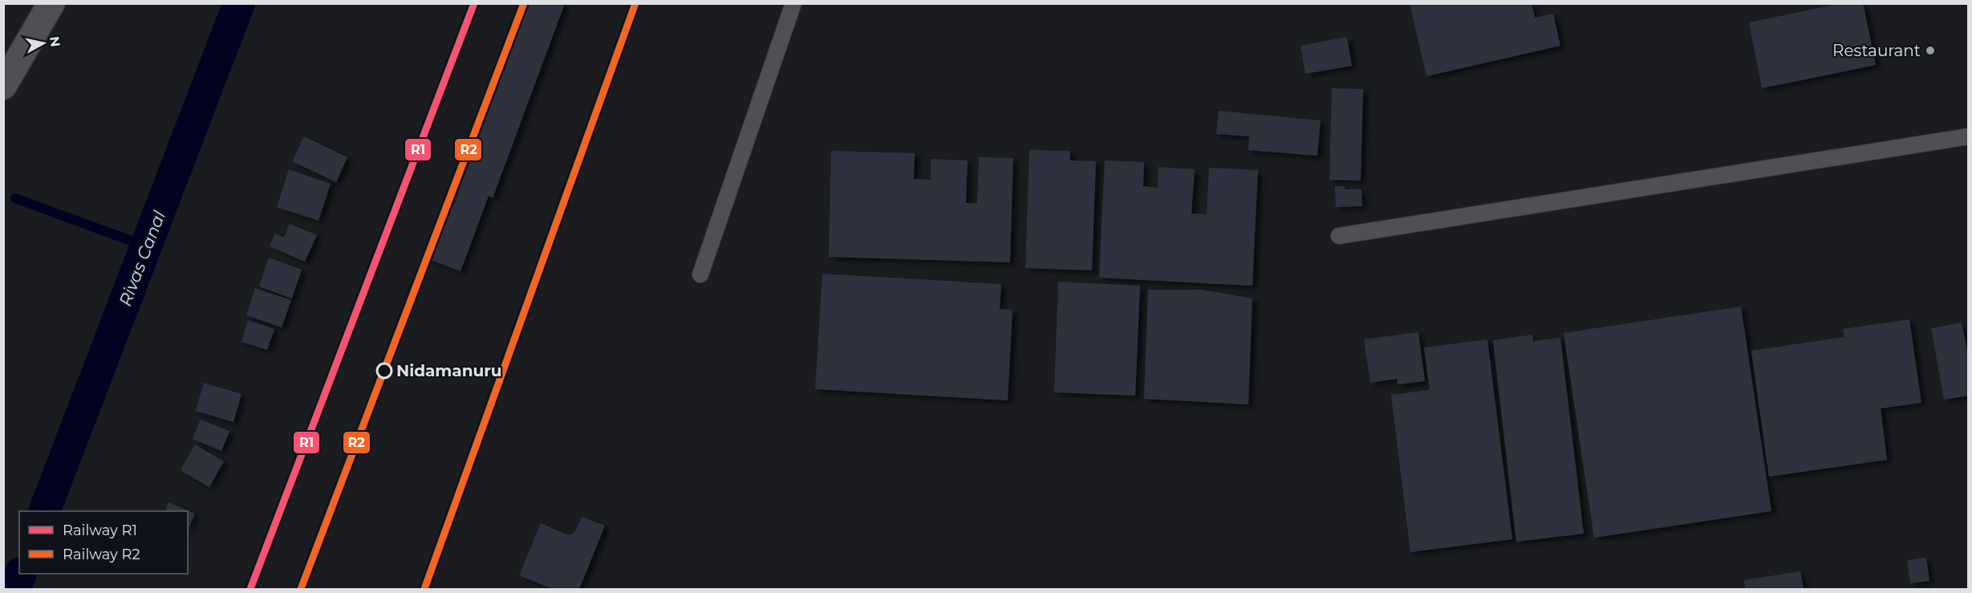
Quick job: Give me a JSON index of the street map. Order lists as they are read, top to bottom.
{
  "water": ["Rivas Canal"],
  "places": ["Restaurant", "Nidamanuru"],
  "lines": ["rail line R1", "rail line R2"],
  "legend": ["Railway R1", "Railway R2"],
  "north": "right"
}
